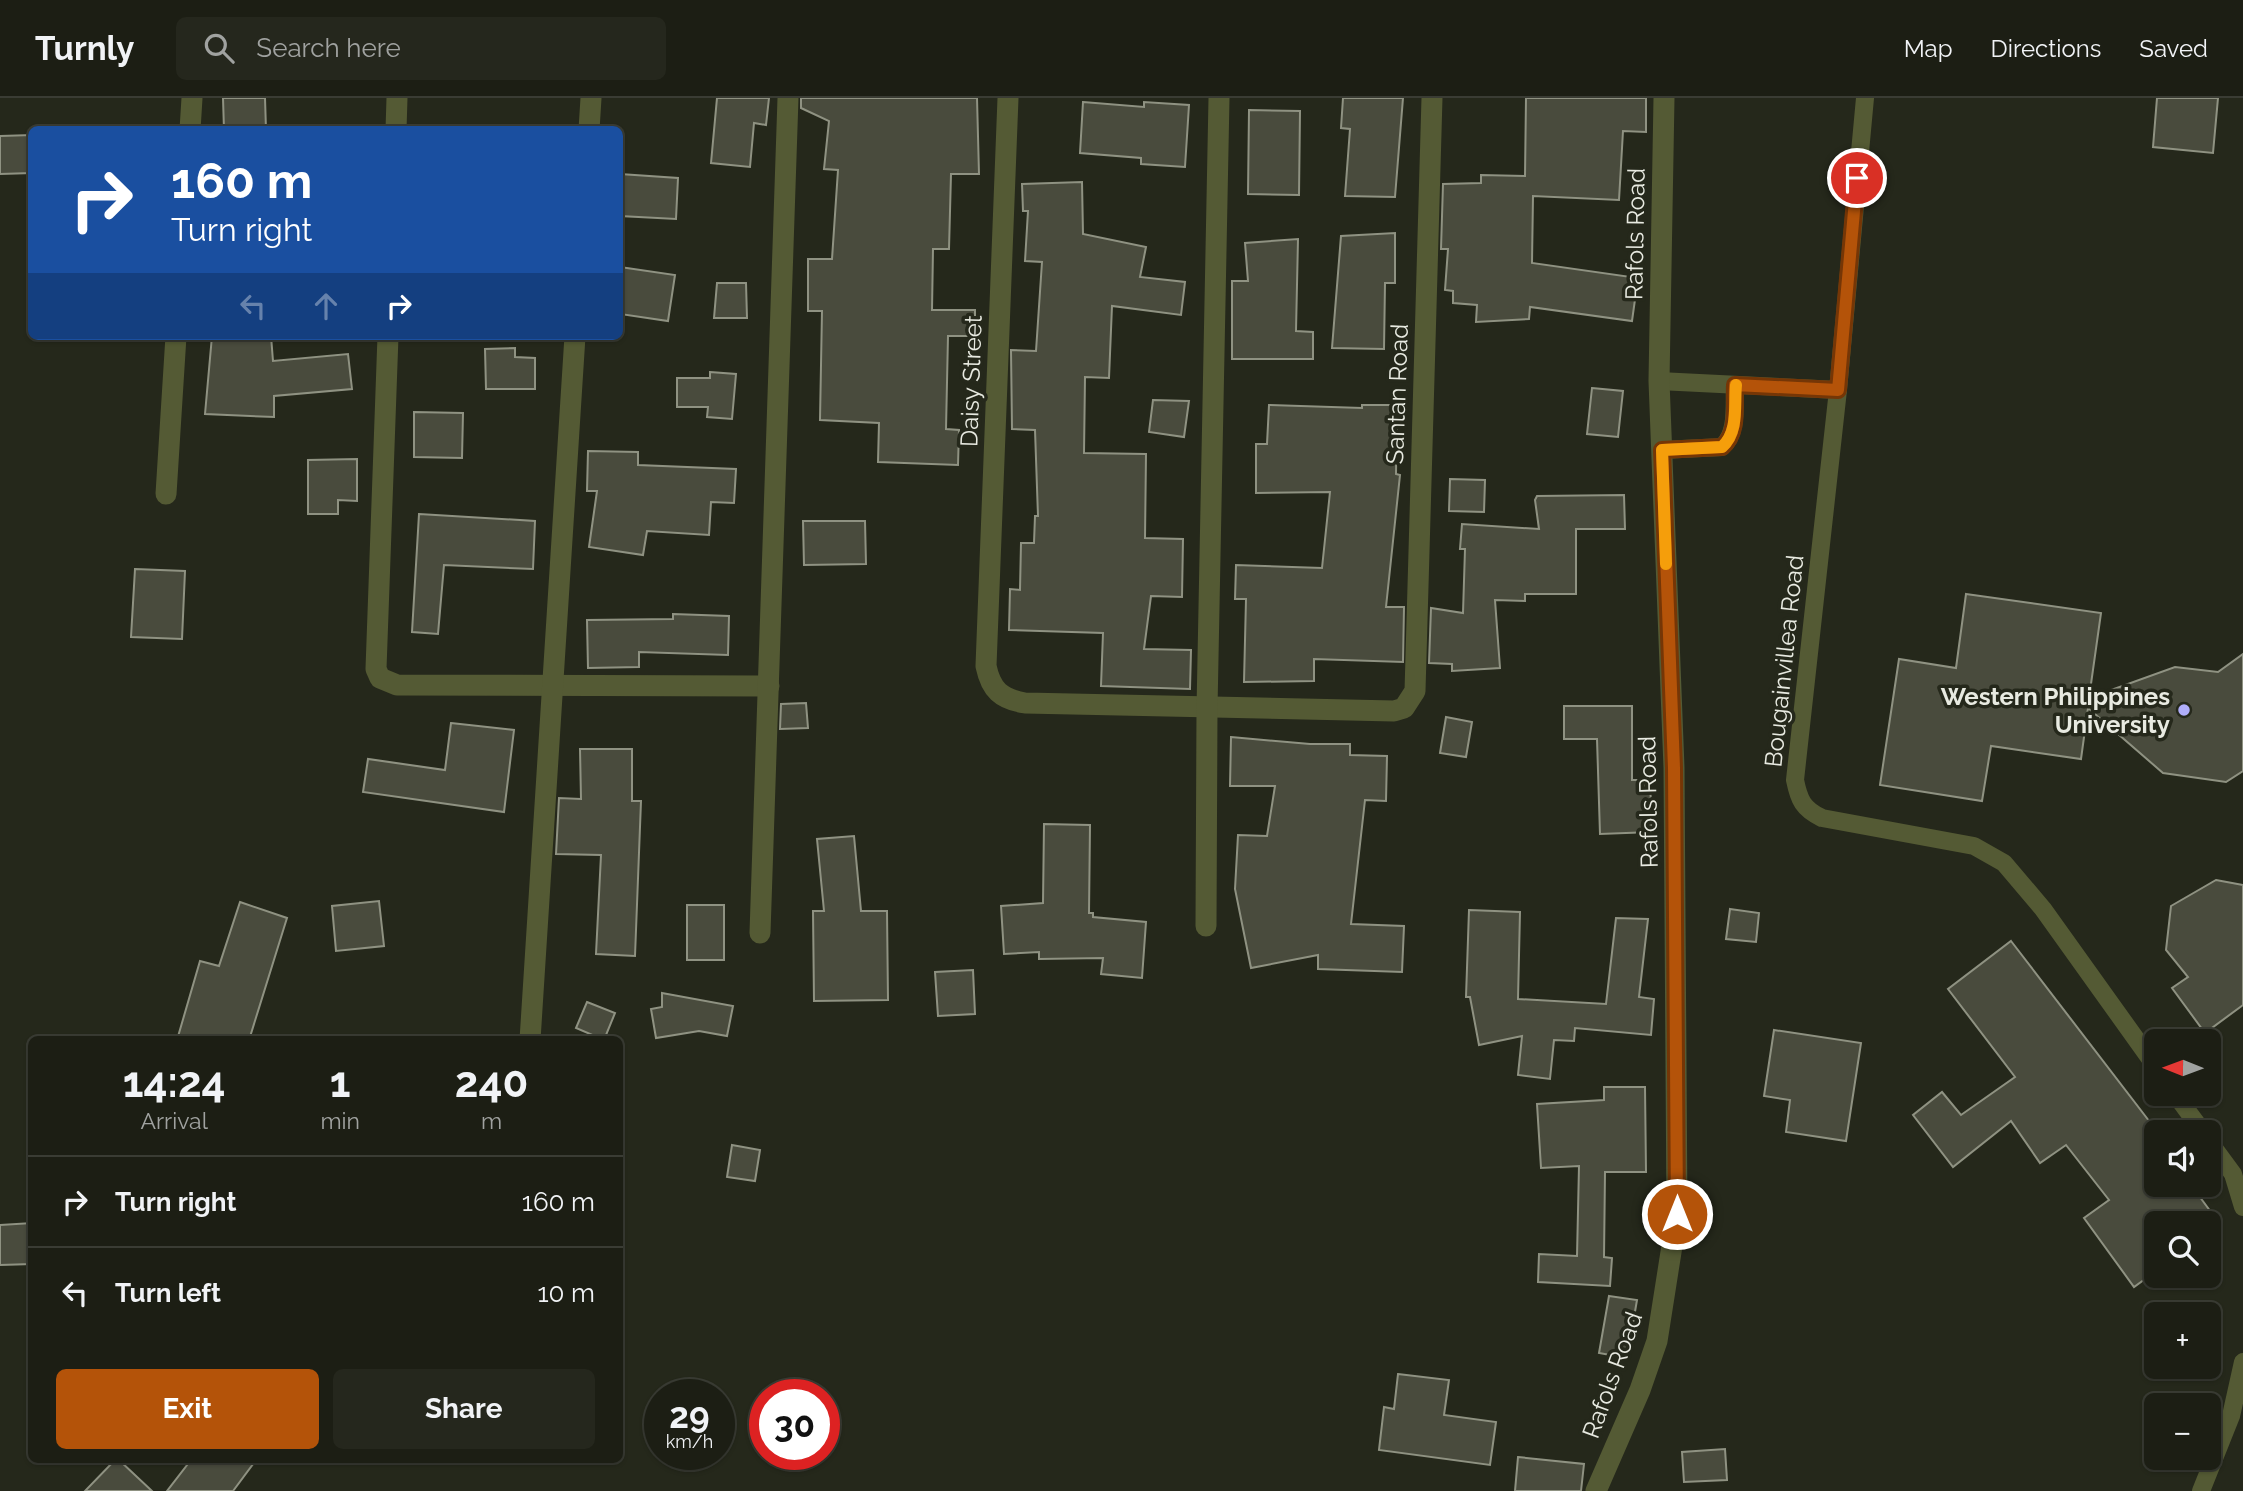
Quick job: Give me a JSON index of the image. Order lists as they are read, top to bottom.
{
  "streets": {
    "street": ["Rafols Road", "Daisy Street", "Santan Road"],
    "lane": ["Bougainvillea Road"]
  },
  "crossings": [
    ["Daisy Street", "Santan Road"]
  ],
  "places": ["Western Philippines University"],
  "north": "left",
  "page": {
    "header": "Turnly",
    "search": "Search here",
    "nav": ["Map", "Directions", "Saved"],
    "turn": ["160 m", "Turn right"],
    "map_buttons": ["+", "−"],
    "eta": [
      "14:24",
      "Arrival",
      "1",
      "min",
      "240",
      "m"
    ],
    "list": [
      {
        "name": "Turn right",
        "value": "160 m"
      },
      {
        "name": "Turn left",
        "value": "10 m"
      }
    ],
    "buttons": ["Exit", "Share"],
    "speed": "29 km/h",
    "limit": "30"
  }
}
